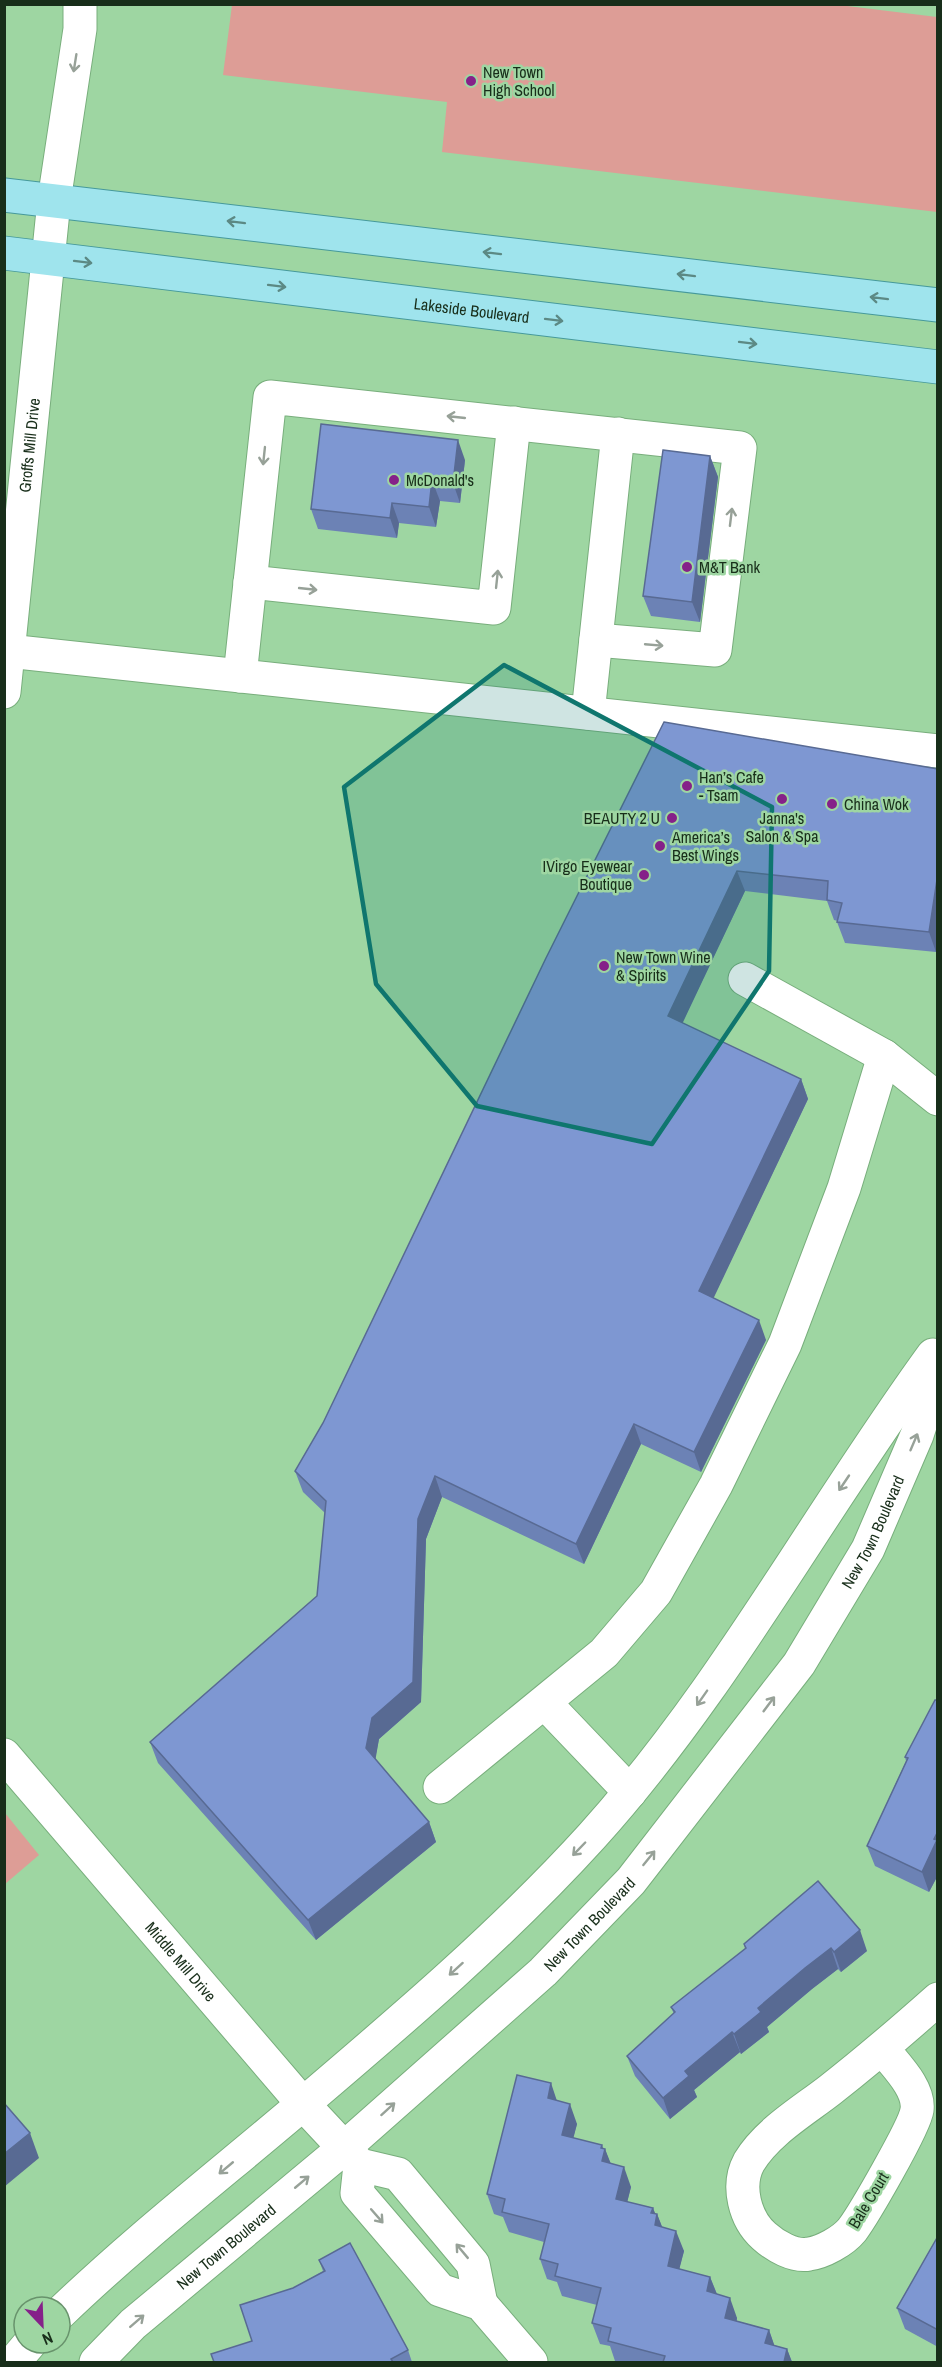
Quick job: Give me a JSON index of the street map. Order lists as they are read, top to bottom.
{
  "streets": {
    "main road": ["Lakeside Boulevard"],
    "street": [
      "Groffs Mill Drive",
      "New Town Boulevard",
      "Middle Mill Drive",
      "Bale Court"
    ]
  },
  "crossings": [
    ["Lakeside Boulevard", "Groffs Mill Drive"],
    ["New Town Boulevard", "Middle Mill Drive"]
  ],
  "places": [
    "New Town High School",
    "McDonald's",
    "M&T Bank",
    "Han’s Cafe - Tsam",
    "Janna's Salon & Spa",
    "China Wok",
    "BEAUTY 2 U",
    "America’s Best Wings",
    "IVirgo Eyewear Boutique",
    "New Town Wine & Spirits"
  ],
  "north": "bottom right"
}
